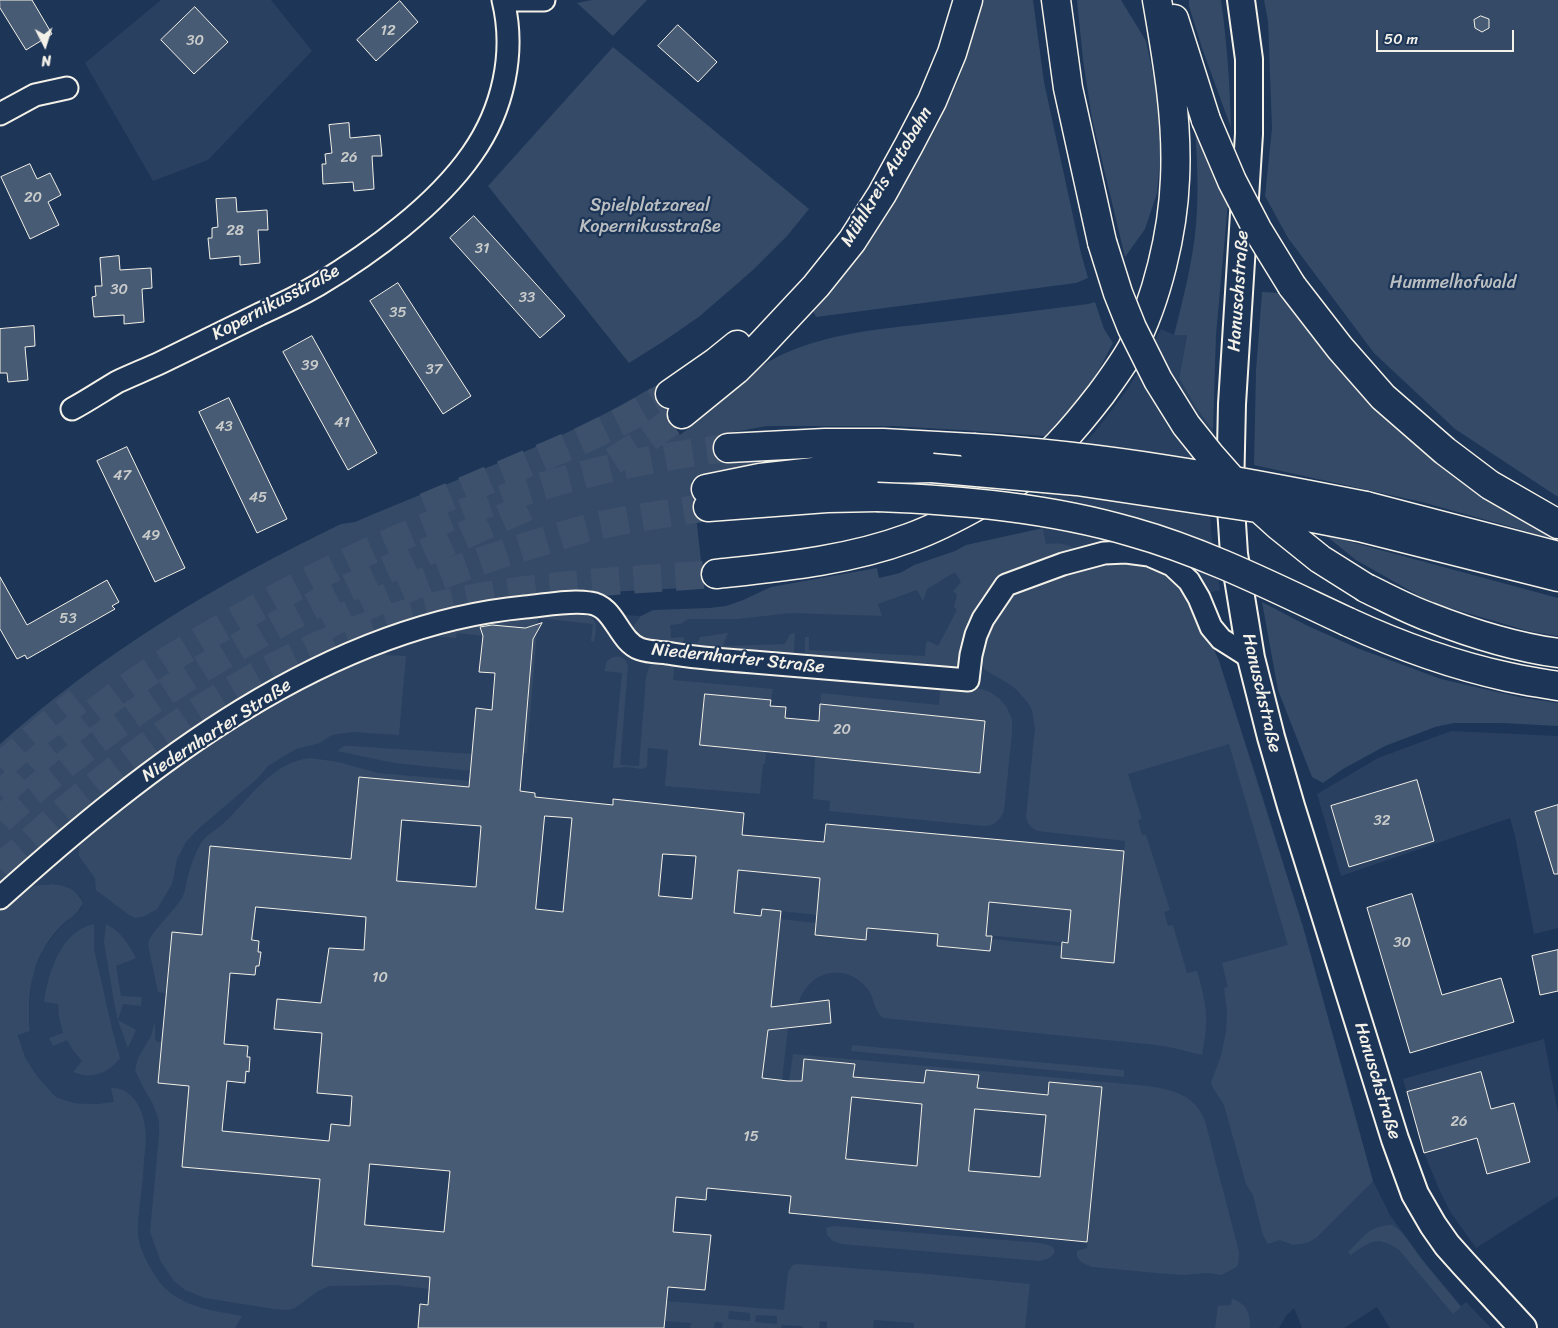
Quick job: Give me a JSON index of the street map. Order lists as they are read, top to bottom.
{
  "streets": {
    "highway": ["Mühlkreis Autobahn"],
    "street": ["Hanuschstraße", "Kopernikusstraße", "Niedernharter Straße"]
  },
  "crossings": [
    ["Hanuschstraße", "Niedernharter Straße"]
  ],
  "parks": ["Spielplatzareal Kopernikusstraße", "Hummelhofwald"],
  "house_numbers": [
    "12",
    "30",
    "26",
    "20",
    "28",
    "31",
    "30",
    "33",
    "35",
    "39",
    "37",
    "41",
    "43",
    "47",
    "45",
    "49",
    "53",
    "20",
    "32",
    "30",
    "10",
    "26",
    "15"
  ],
  "scale_bar": "50 m",
  "north": "bottom"
}
